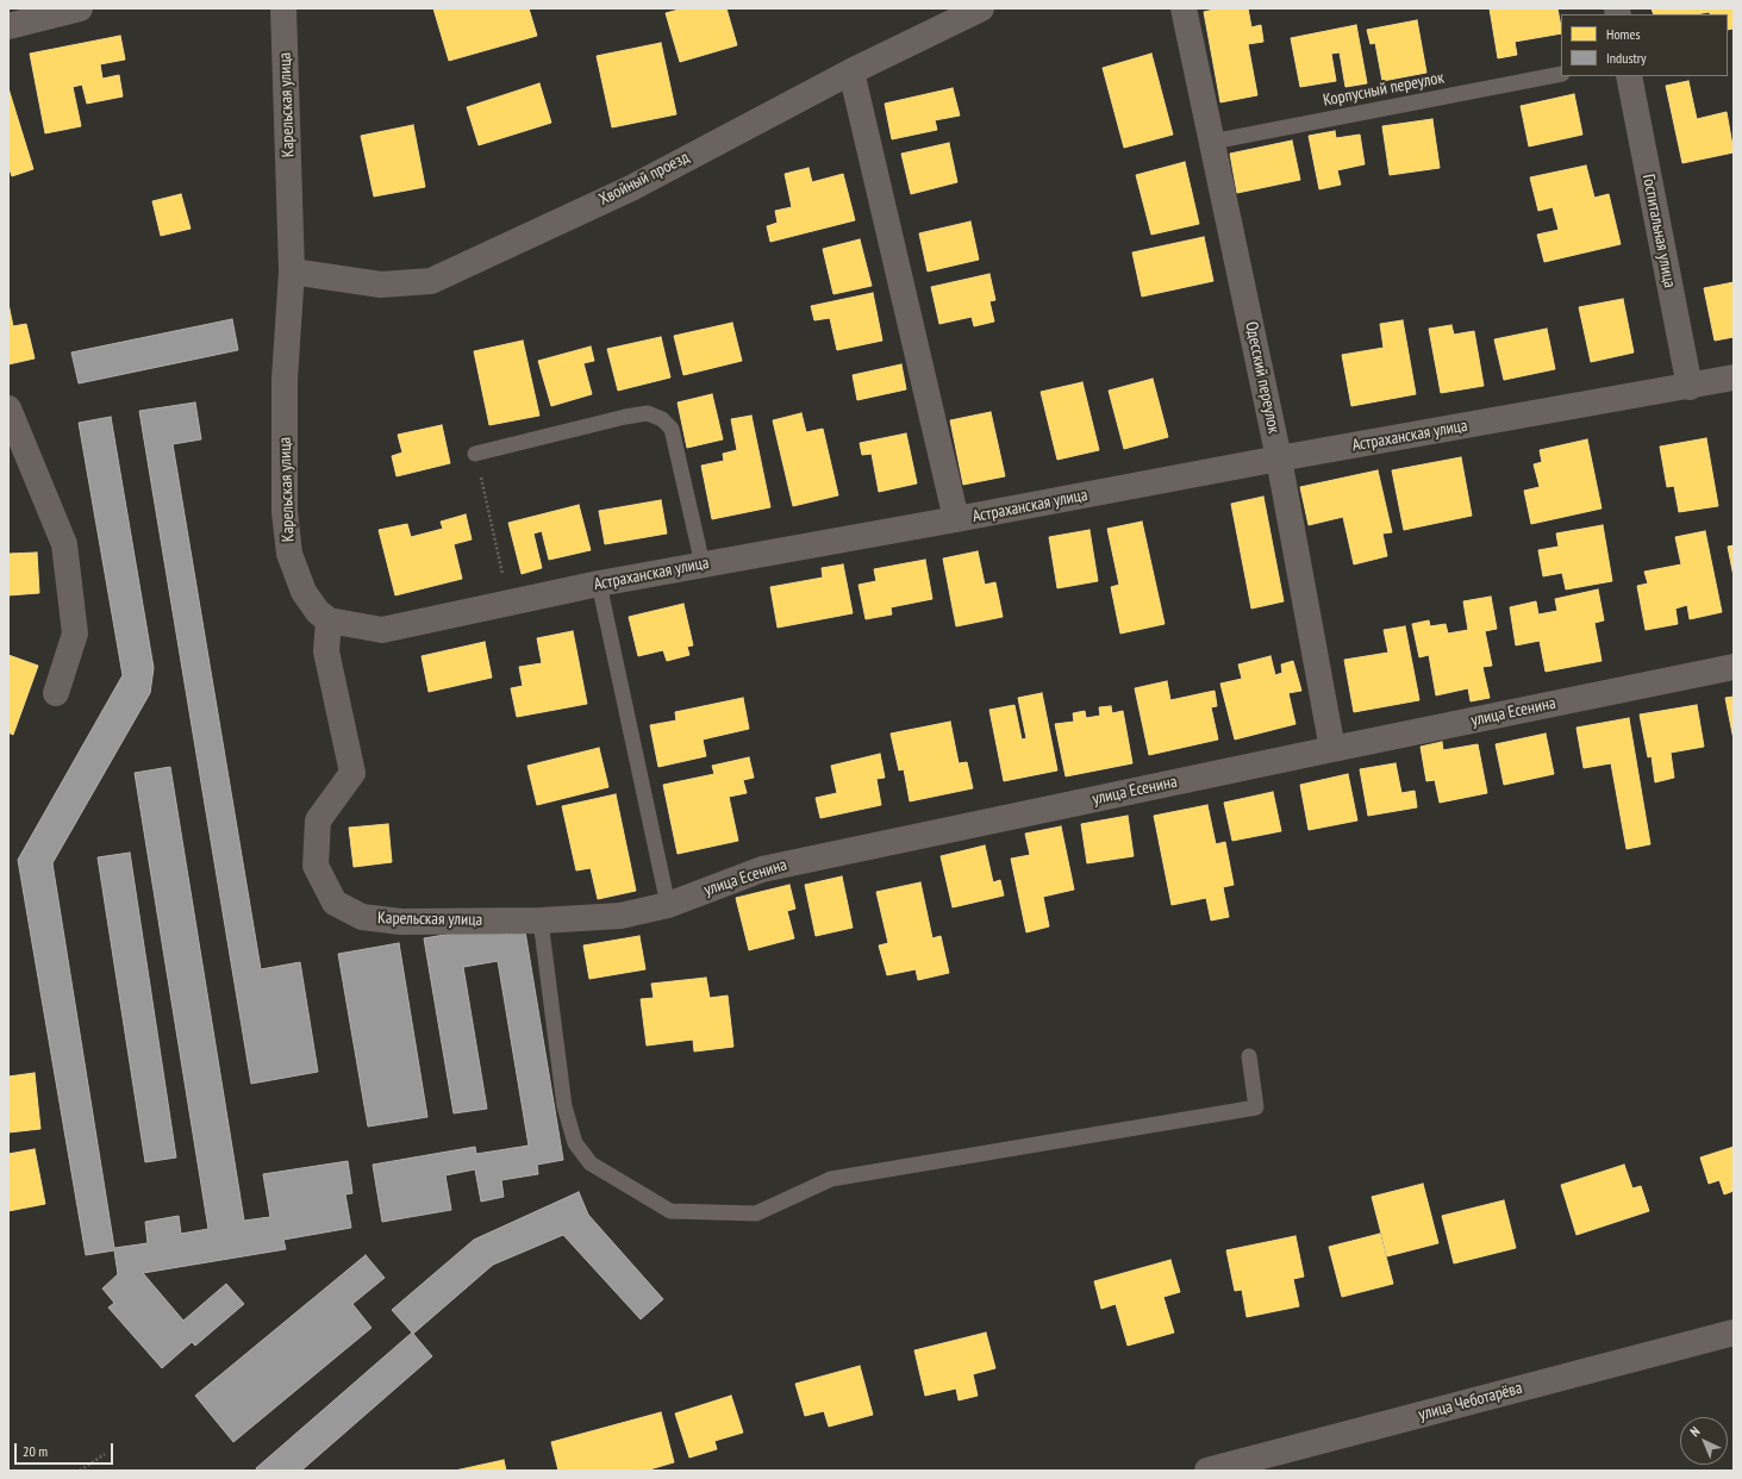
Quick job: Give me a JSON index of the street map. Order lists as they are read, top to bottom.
{
  "streets": {
    "street": [
      "Карельская улица",
      "Хвойный проезд",
      "Госпитальная улица",
      "Одесский переулок",
      "Астраханская улица",
      "улица Есенина",
      "улица Чеботарёва"
    ],
    "lane": ["Корпусный переулок"]
  },
  "crossings": [
    ["Корпусный переулок", "Одесский переулок"],
    ["Карельская улица", "Хвойный проезд"],
    ["Карельская улица", "Астраханская улица"],
    ["Карельская улица", "улица Есенина"],
    ["Госпитальная улица", "Астраханская улица"],
    ["Одесский переулок", "Астраханская улица"],
    ["Одесский переулок", "улица Есенина"]
  ],
  "legend": ["Homes", "Industry"],
  "scale_bar": "20 m",
  "north": "top left"
}
